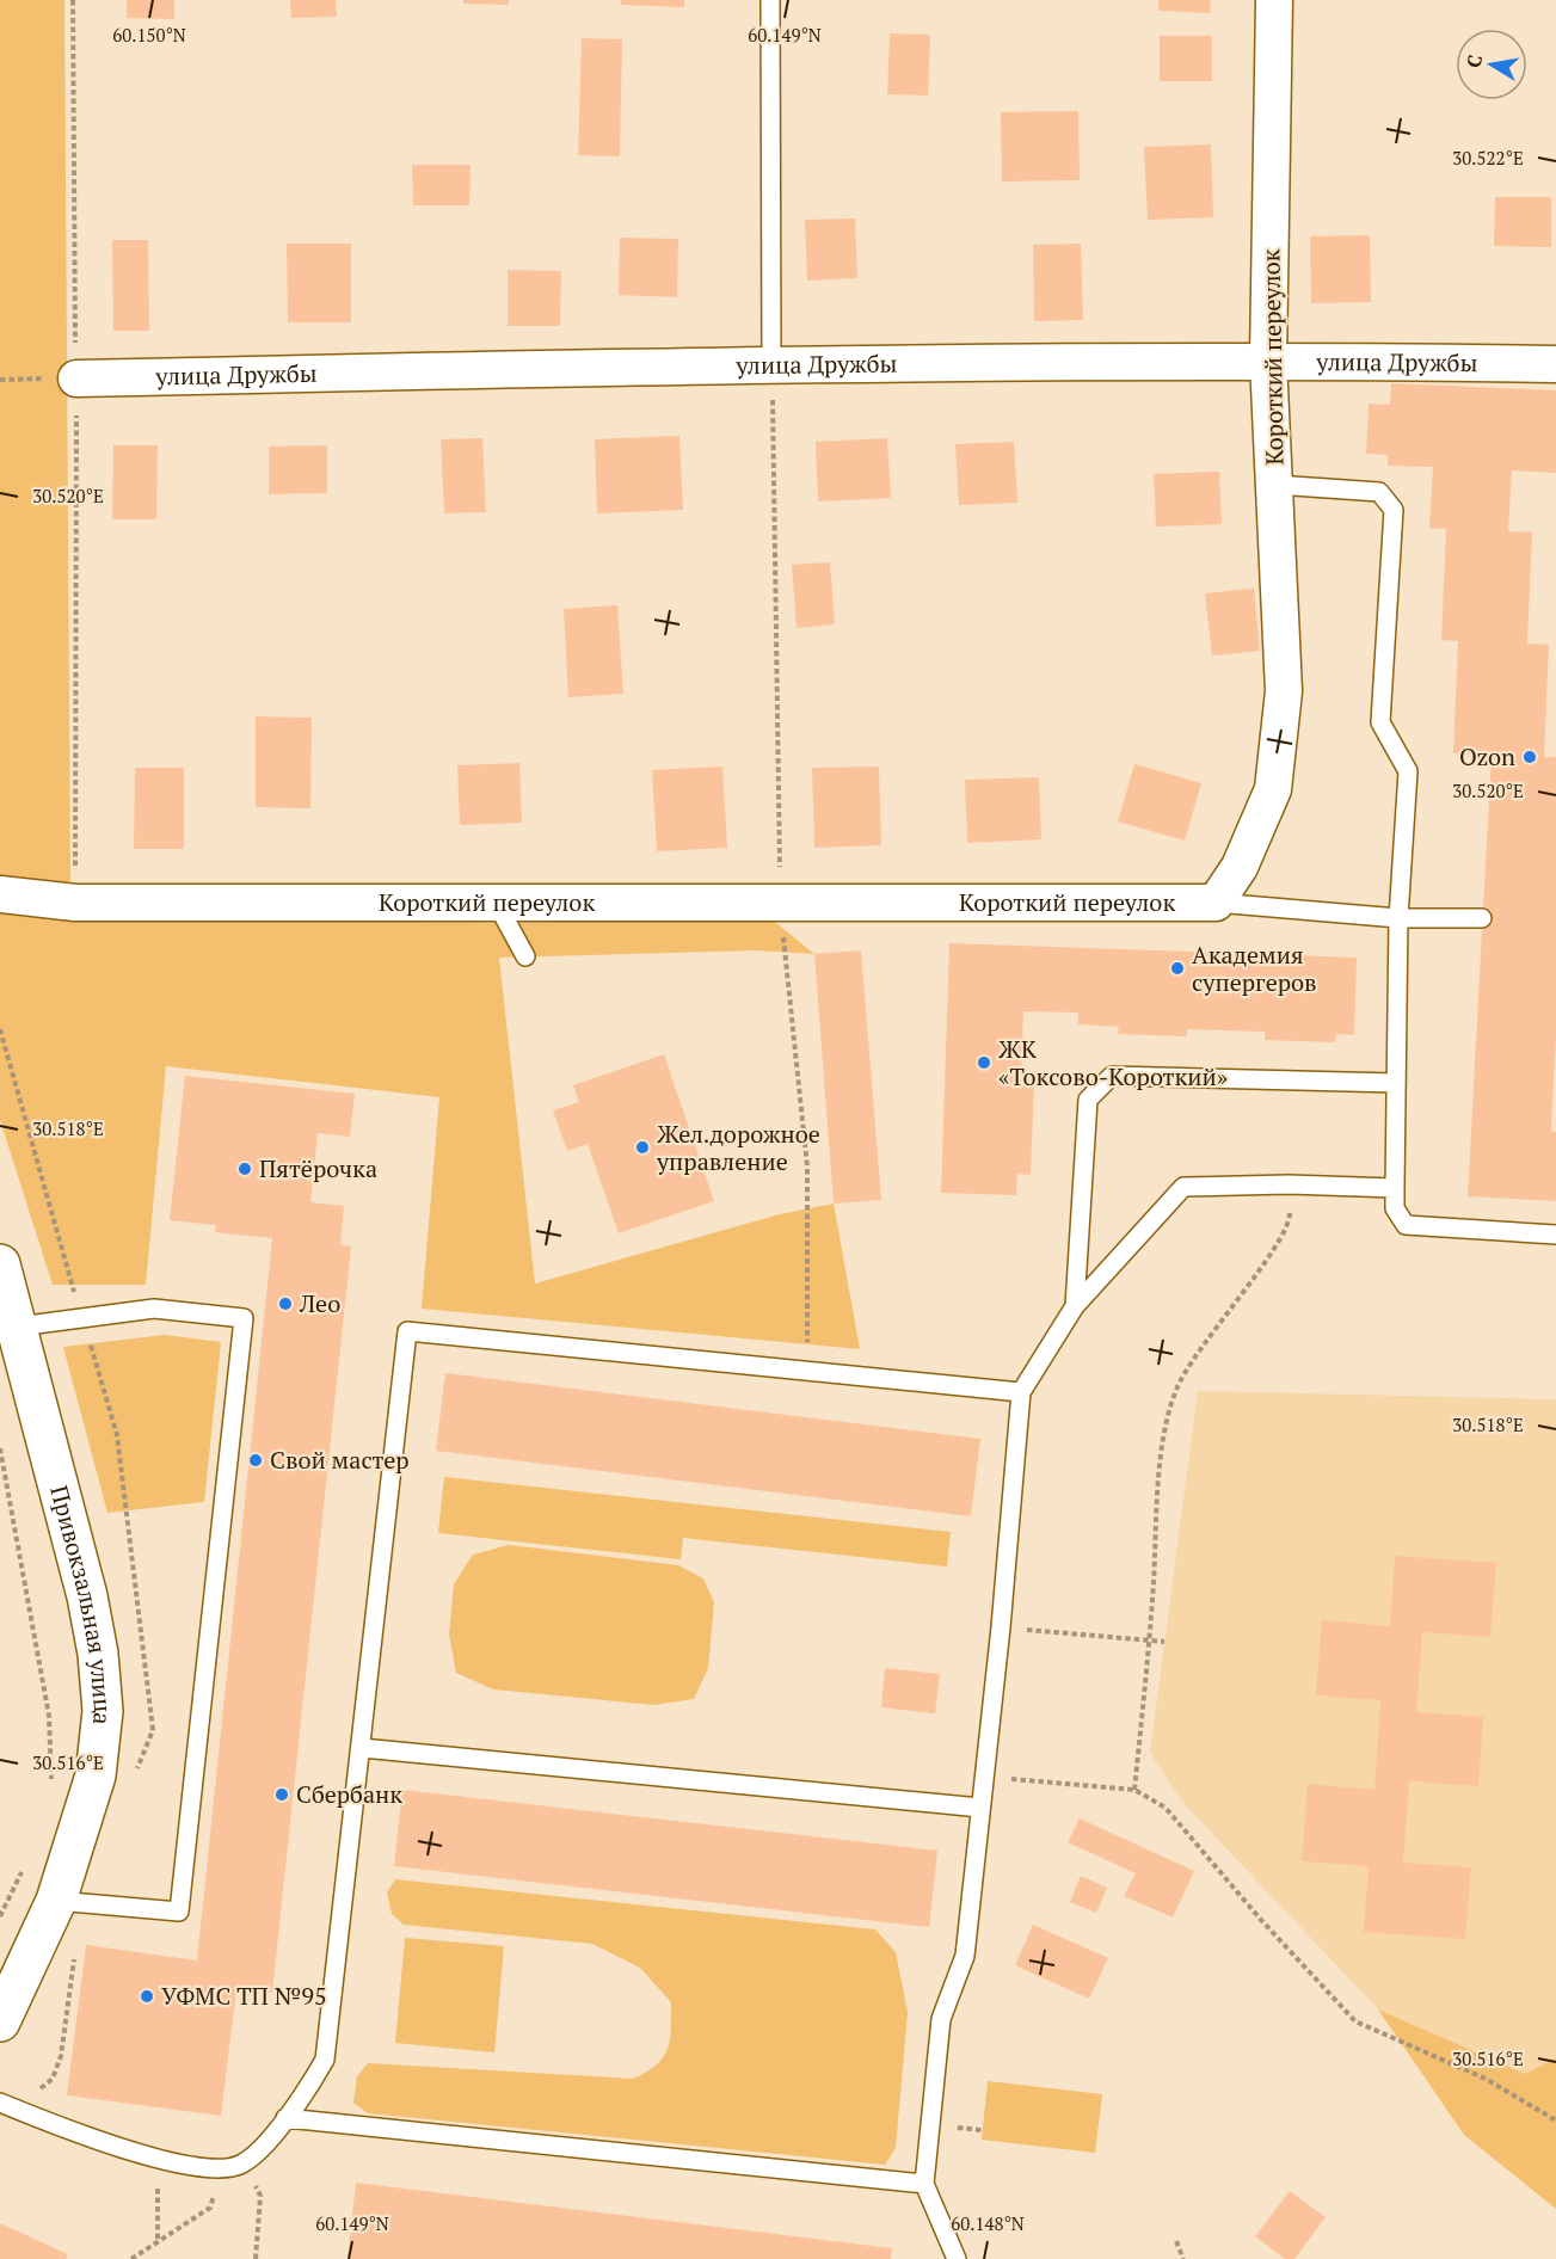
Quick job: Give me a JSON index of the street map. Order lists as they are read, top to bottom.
{
  "streets": {
    "street": ["Короткий переулок", "улица Дружбы", "Привокзальная улица"]
  },
  "crossings": [
    ["Короткий переулок", "улица Дружбы"]
  ],
  "places": [
    "Ozon",
    "Академия супергеров",
    "ЖК «Токсово-Короткий»",
    "Жел.дорожное управление",
    "Пятёрочка",
    "Лео",
    "Свой мастер",
    "Сбербанк",
    "УФМС ТП №95"
  ],
  "north": "left",
  "coordinates": [
    "60.150°N",
    "60.149°N",
    "30.522°E",
    "30.520°E",
    "30.518°E",
    "30.516°E",
    "60.148°N"
  ]
}
